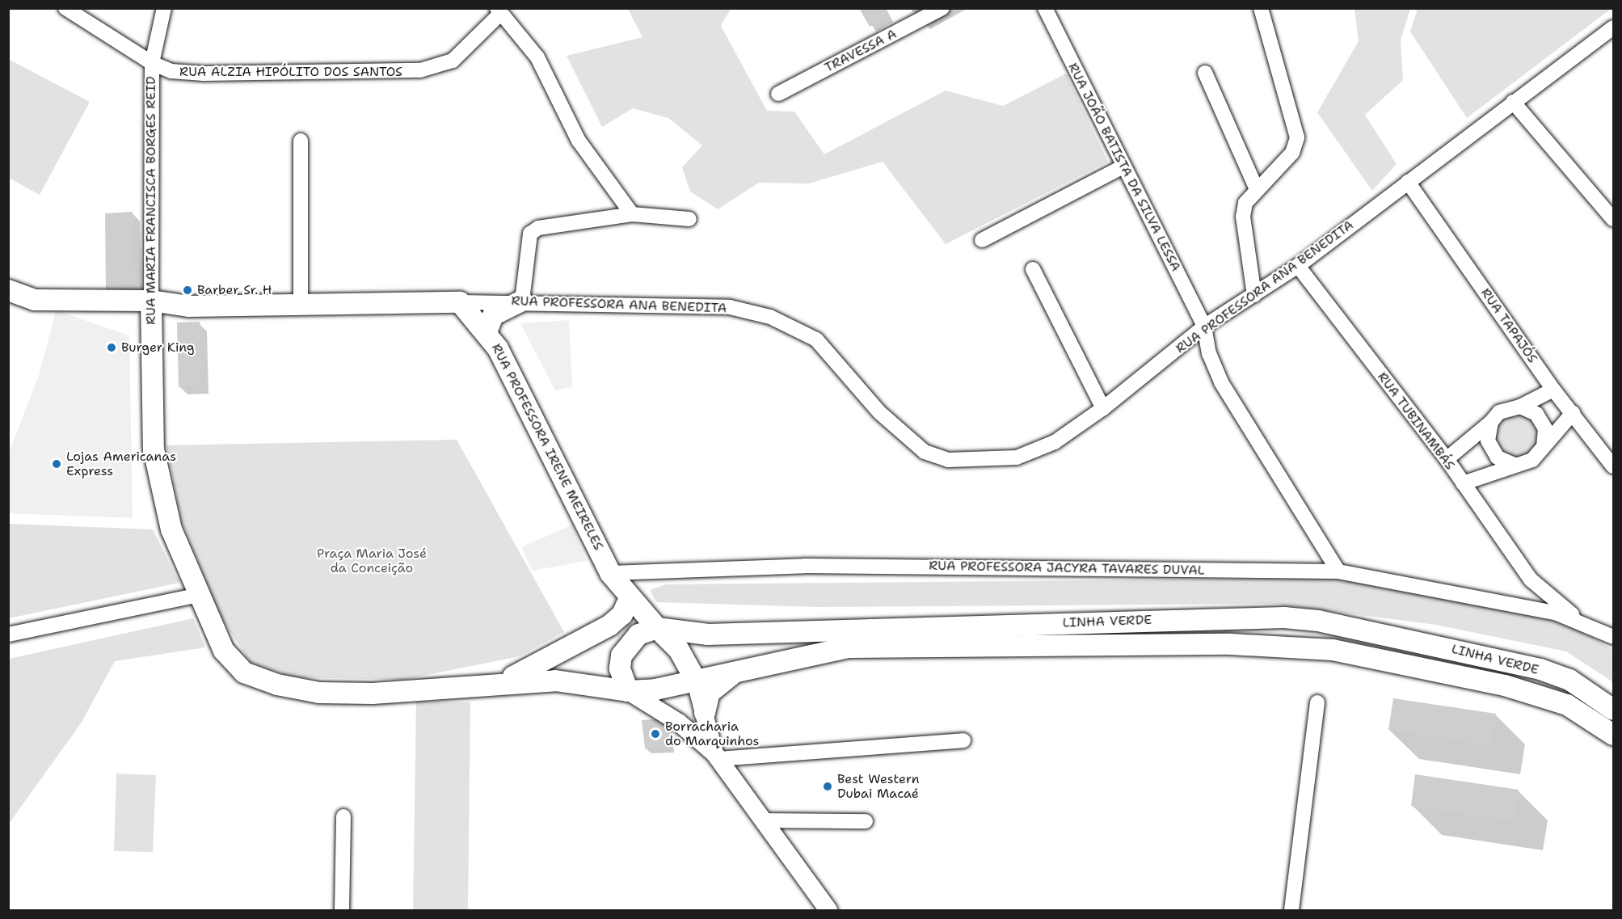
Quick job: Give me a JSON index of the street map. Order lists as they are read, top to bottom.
{
  "streets": {
    "highway": [
      "RUA MARIA FRANCISCA BORGES REID",
      "RUA PROFESSORA ANA BENEDITA",
      "RUA PROFESSORA IRENE MEIRELES",
      "LINHA VERDE"
    ],
    "street": [
      "TRAVESSA A",
      "RUA ALZIA HIPÓLITO DOS SANTOS",
      "RUA JOÃO BATISTA DA SILVA LESSA",
      "RUA TAPAJÓS",
      "RUA TUBINAMBÁS",
      "RUA PROFESSORA JACYRA TAVARES DUVAL"
    ]
  },
  "crossings": [
    ["RUA ALZIA HIPÓLITO DOS SANTOS", "RUA MARIA FRANCISCA BORGES REID"],
    ["RUA JOÃO BATISTA DA SILVA LESSA", "RUA PROFESSORA ANA BENEDITA"],
    ["RUA JOÃO BATISTA DA SILVA LESSA", "RUA PROFESSORA JACYRA TAVARES DUVAL"],
    ["RUA MARIA FRANCISCA BORGES REID", "RUA PROFESSORA ANA BENEDITA"],
    ["RUA MARIA FRANCISCA BORGES REID", "LINHA VERDE"],
    ["RUA PROFESSORA ANA BENEDITA", "RUA TAPAJÓS"],
    ["RUA PROFESSORA ANA BENEDITA", "RUA TUBINAMBÁS"],
    ["RUA PROFESSORA ANA BENEDITA", "RUA PROFESSORA IRENE MEIRELES"],
    ["RUA TUBINAMBÁS", "RUA PROFESSORA JACYRA TAVARES DUVAL"],
    ["RUA PROFESSORA IRENE MEIRELES", "RUA PROFESSORA JACYRA TAVARES DUVAL"]
  ],
  "parks": ["Praça Maria José da Conceição"],
  "places": [
    "Barber Sr. H",
    "Burger King",
    "Lojas Americanas Express",
    "Borracharia do Marquinhos",
    "Best Western Dubai Macaé"
  ]
}
